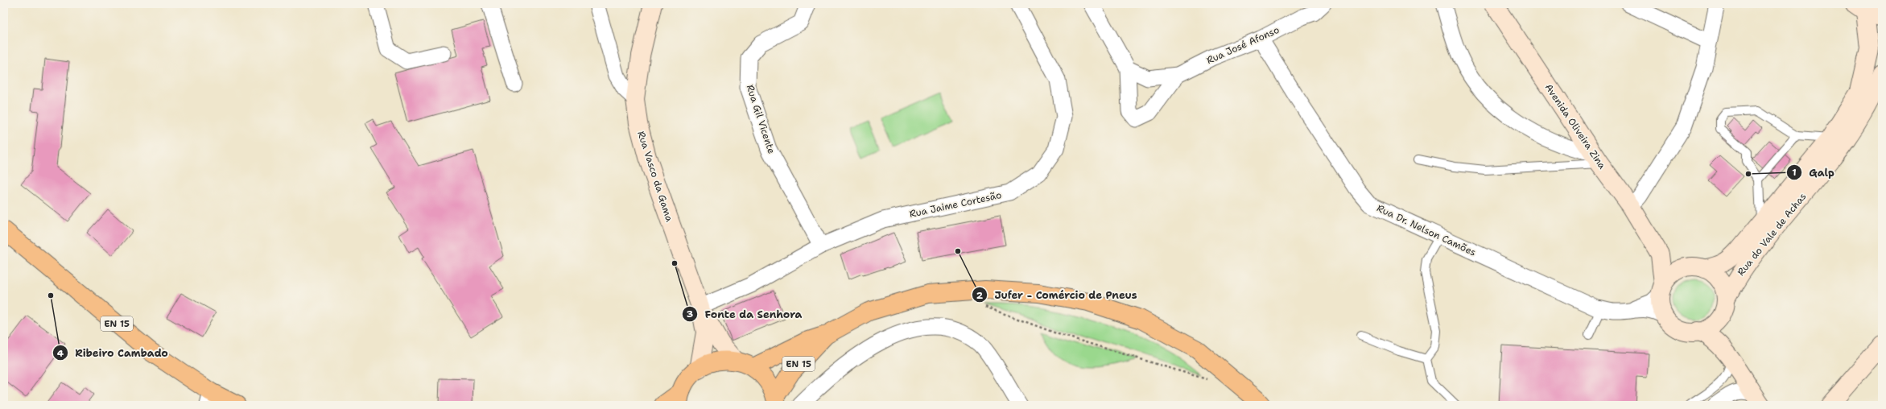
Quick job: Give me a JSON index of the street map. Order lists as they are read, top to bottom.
{
  "streets": {
    "main road": [
      "Avenida Oliveira Zina",
      "Rua Vasco da Gama",
      "Rua do Vale de Achas",
      "EN 15"
    ],
    "street": [
      "Rua José Afonso",
      "Rua Gil Vicente",
      "Rua Jaime Cortesão",
      "Rua Dr. Nelson Camões"
    ]
  },
  "crossings": [
    ["Rua José Afonso", "Rua Dr. Nelson Camões"],
    ["Rua Gil Vicente", "Rua Jaime Cortesão"],
    ["Avenida Oliveira Zina", "Rua Dr. Nelson Camões"],
    ["Avenida Oliveira Zina", "Rua do Vale de Achas"],
    ["Rua Vasco da Gama", "Rua Jaime Cortesão"],
    ["Rua Dr. Nelson Camões", "Rua do Vale de Achas"]
  ],
  "places": [
    "Galp",
    "Jufer - Comércio de Pneus",
    "Fonte da Senhora",
    "Ribeiro Cambado"
  ]
}
